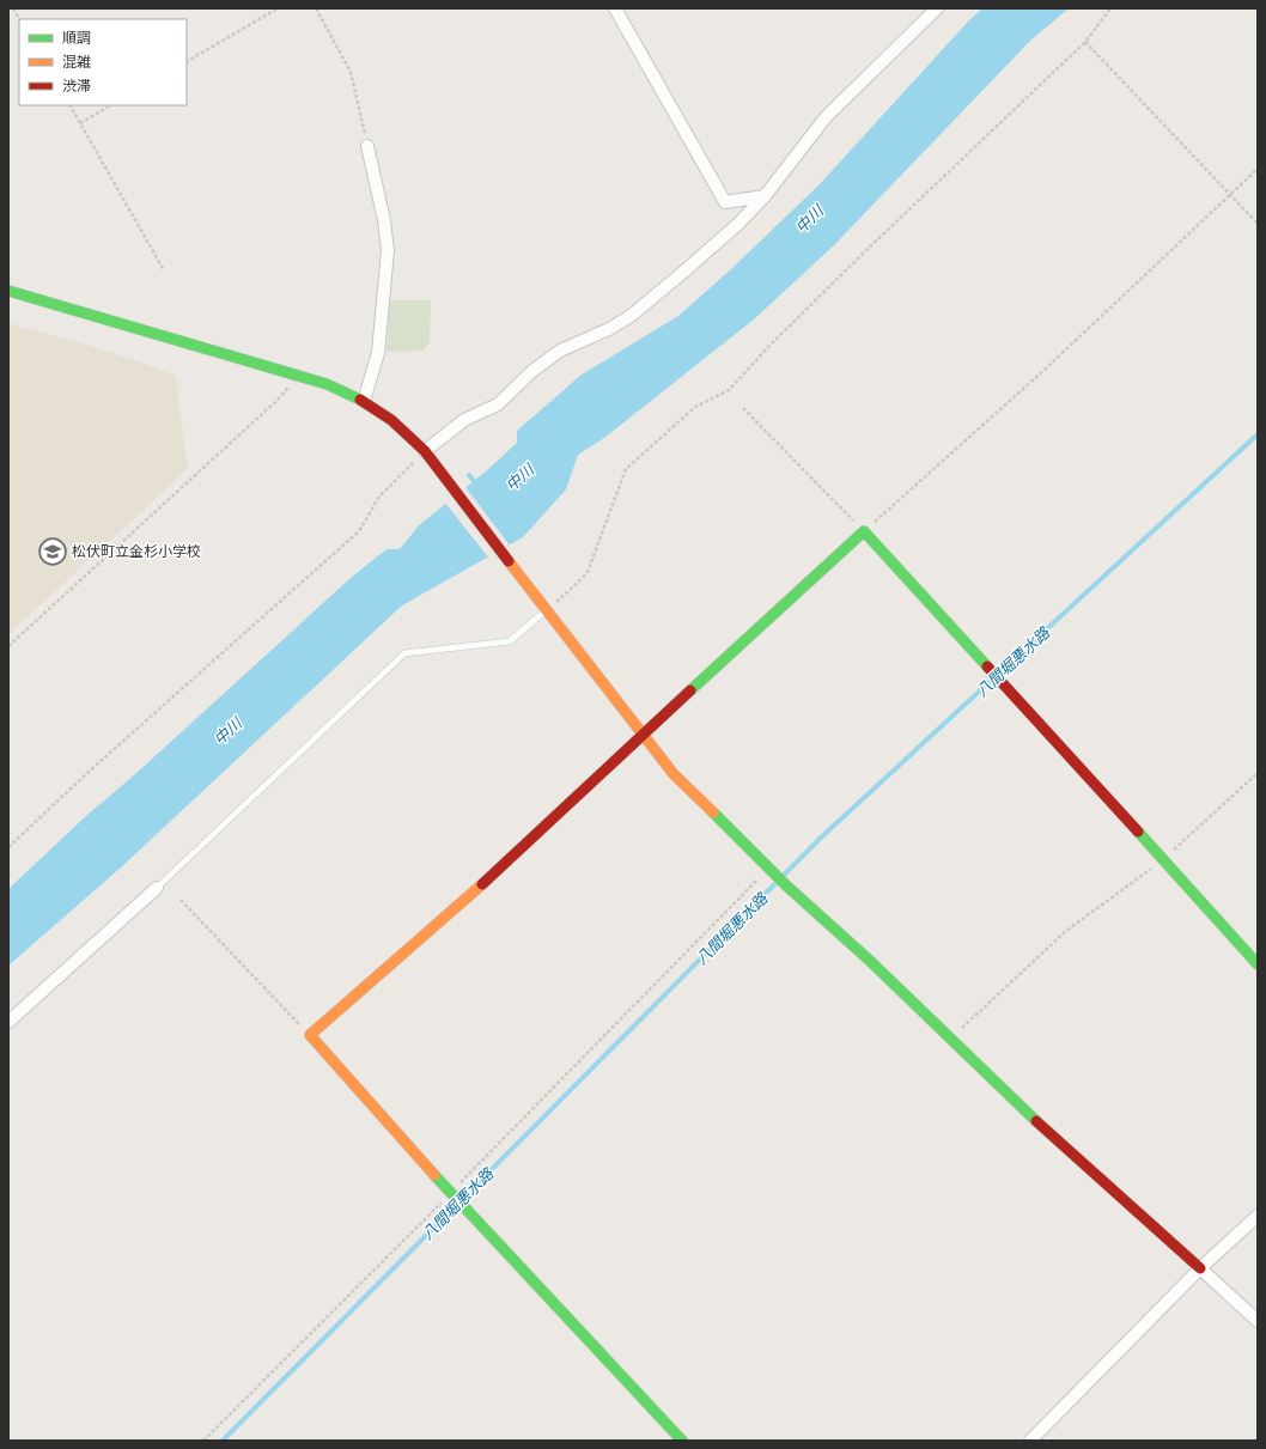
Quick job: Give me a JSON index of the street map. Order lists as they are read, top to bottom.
{
  "water": ["中川", "八間堀悪水路"],
  "places": {
    "school or university": ["松伏町立金杉小学校"]
  },
  "legend": ["順調", "混雑", "渋滞"]
}
